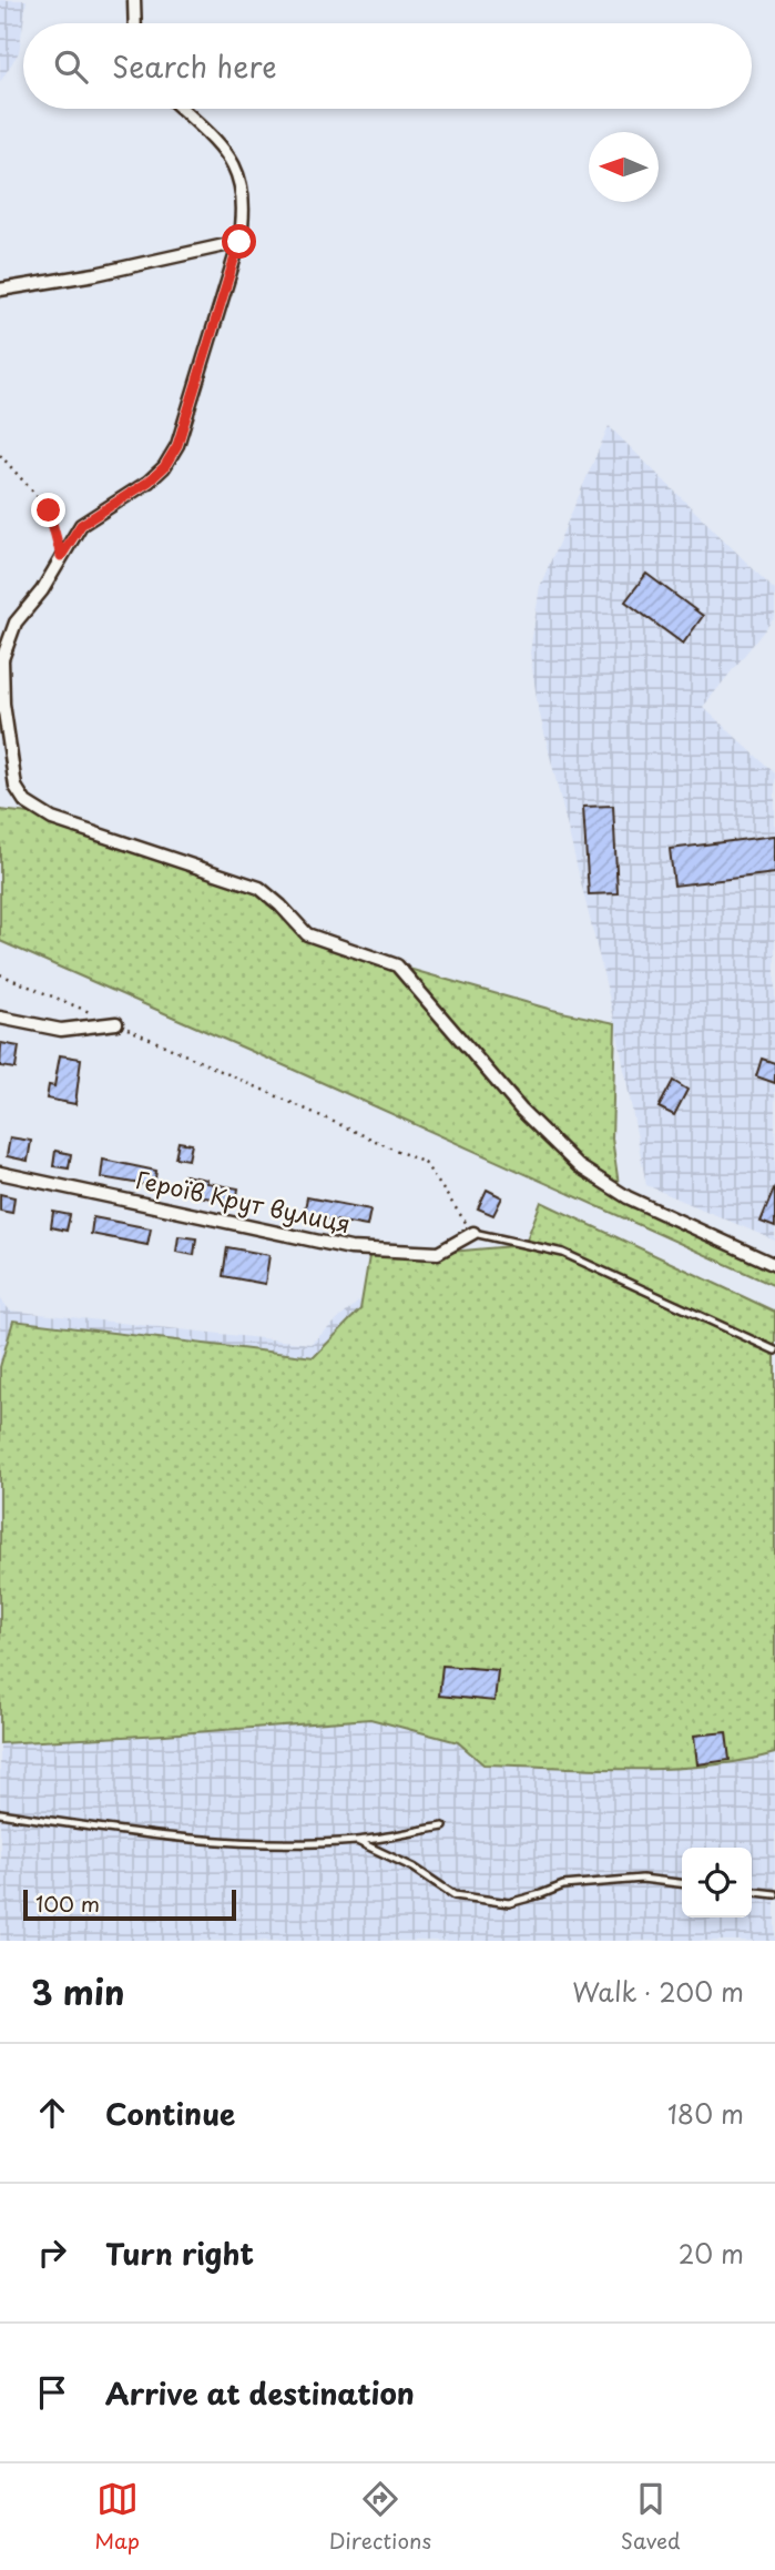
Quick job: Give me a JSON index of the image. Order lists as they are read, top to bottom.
{
  "streets": {
    "street": ["Героїв Крут вулиця"]
  },
  "scale_bar": "100 m",
  "north": "left",
  "page": {
    "search": "Search here",
    "scale": "100 m",
    "heading": ["3 min", "Walk · 200 m"],
    "list": [
      ["Continue", "180 m"],
      ["Turn right", "20 m"],
      "Arrive at destination"
    ],
    "nav": ["Map", "Directions", "Saved"]
  }
}
